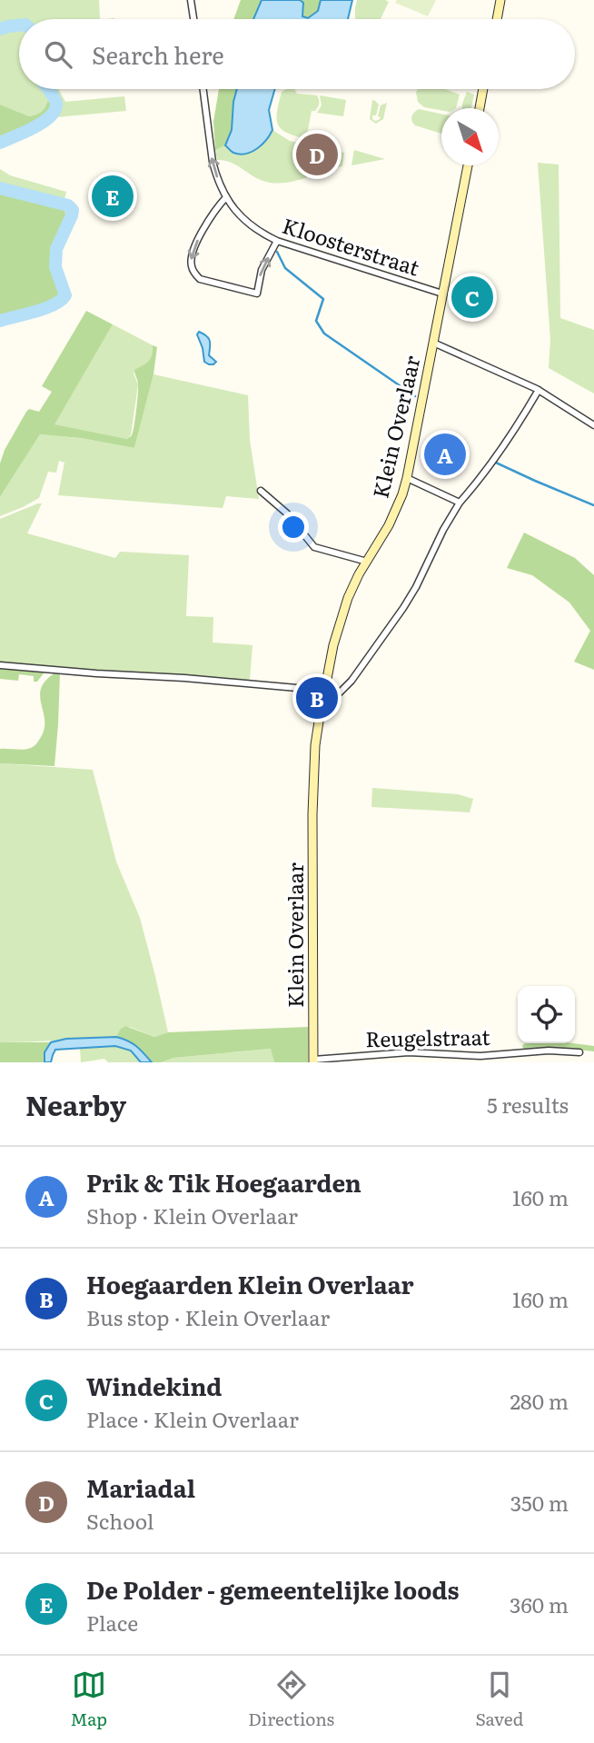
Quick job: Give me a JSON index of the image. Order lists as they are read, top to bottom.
{
  "streets": {
    "main road": ["Klein Overlaar"],
    "street": ["Kloosterstraat", "Reugelstraat"]
  },
  "crossings": [
    ["Kloosterstraat", "Klein Overlaar"],
    ["Klein Overlaar", "Reugelstraat"]
  ],
  "north": "bottom right",
  "page": {
    "search": "Search here",
    "pins": [
      "D",
      "E",
      "C",
      "A",
      "B"
    ],
    "heading": ["Nearby", "5 results"],
    "list": [
      {
        "mark": "A",
        "name": "Prik & Tik Hoegaarden",
        "note": "Shop · Klein Overlaar",
        "value": "160 m"
      },
      {
        "mark": "B",
        "name": "Hoegaarden Klein Overlaar",
        "note": "Bus stop · Klein Overlaar",
        "value": "160 m"
      },
      {
        "mark": "C",
        "name": "Windekind",
        "note": "Place · Klein Overlaar",
        "value": "280 m"
      },
      {
        "mark": "D",
        "name": "Mariadal",
        "note": "School",
        "value": "350 m"
      },
      {
        "mark": "E",
        "name": "De Polder - gemeentelijke loods",
        "note": "Place",
        "value": "360 m"
      }
    ],
    "nav": ["Map", "Directions", "Saved"]
  }
}
